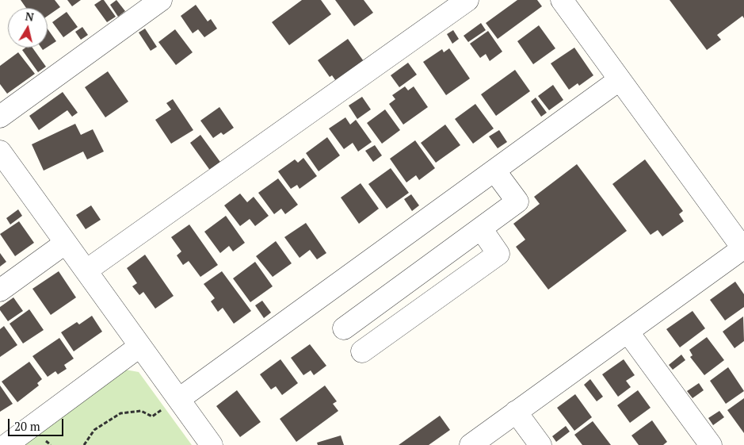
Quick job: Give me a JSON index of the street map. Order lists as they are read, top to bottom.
{
  "scale_bar": "20 m",
  "north": "top"
}
